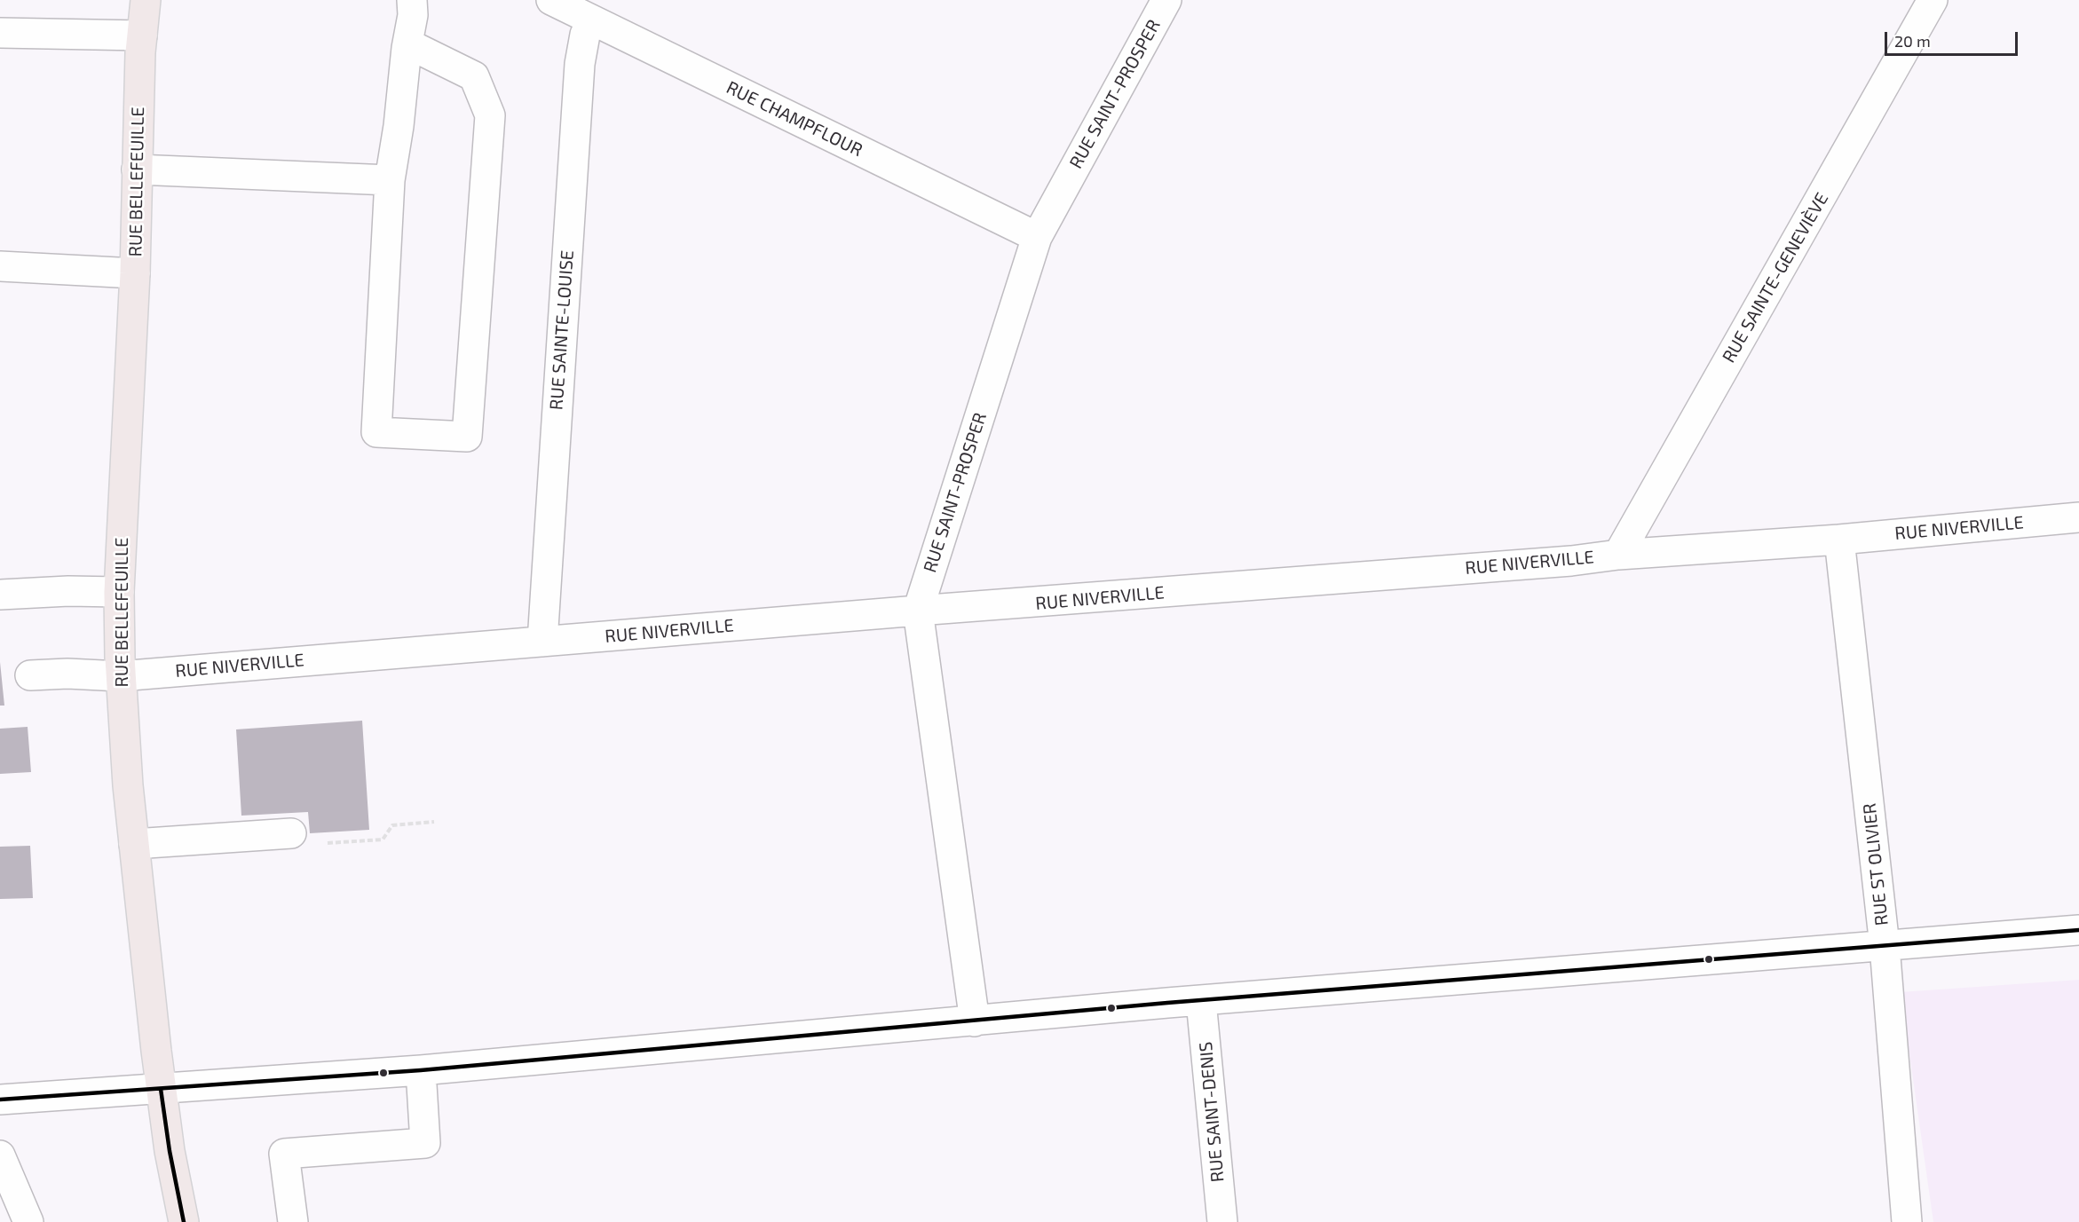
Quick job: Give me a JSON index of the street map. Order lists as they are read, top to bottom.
{
  "streets": {
    "main road": ["RUE BELLEFEUILLE"],
    "street": [
      "RUE SAINT-PROSPER",
      "RUE CHAMPFLOUR",
      "RUE SAINTE-GENEVIÈVE",
      "RUE SAINTE-LOUISE",
      "RUE NIVERVILLE",
      "RUE ST OLIVIER",
      "RUE SAINT-DENIS"
    ]
  },
  "crossings": [
    ["RUE SAINT-PROSPER", "RUE CHAMPFLOUR"],
    ["RUE SAINT-PROSPER", "RUE NIVERVILLE"],
    ["RUE CHAMPFLOUR", "RUE SAINTE-LOUISE"],
    ["RUE BELLEFEUILLE", "RUE NIVERVILLE"],
    ["RUE SAINTE-GENEVIÈVE", "RUE NIVERVILLE"],
    ["RUE SAINTE-LOUISE", "RUE NIVERVILLE"],
    ["RUE NIVERVILLE", "RUE ST OLIVIER"]
  ],
  "scale_bar": "20 m"
}
